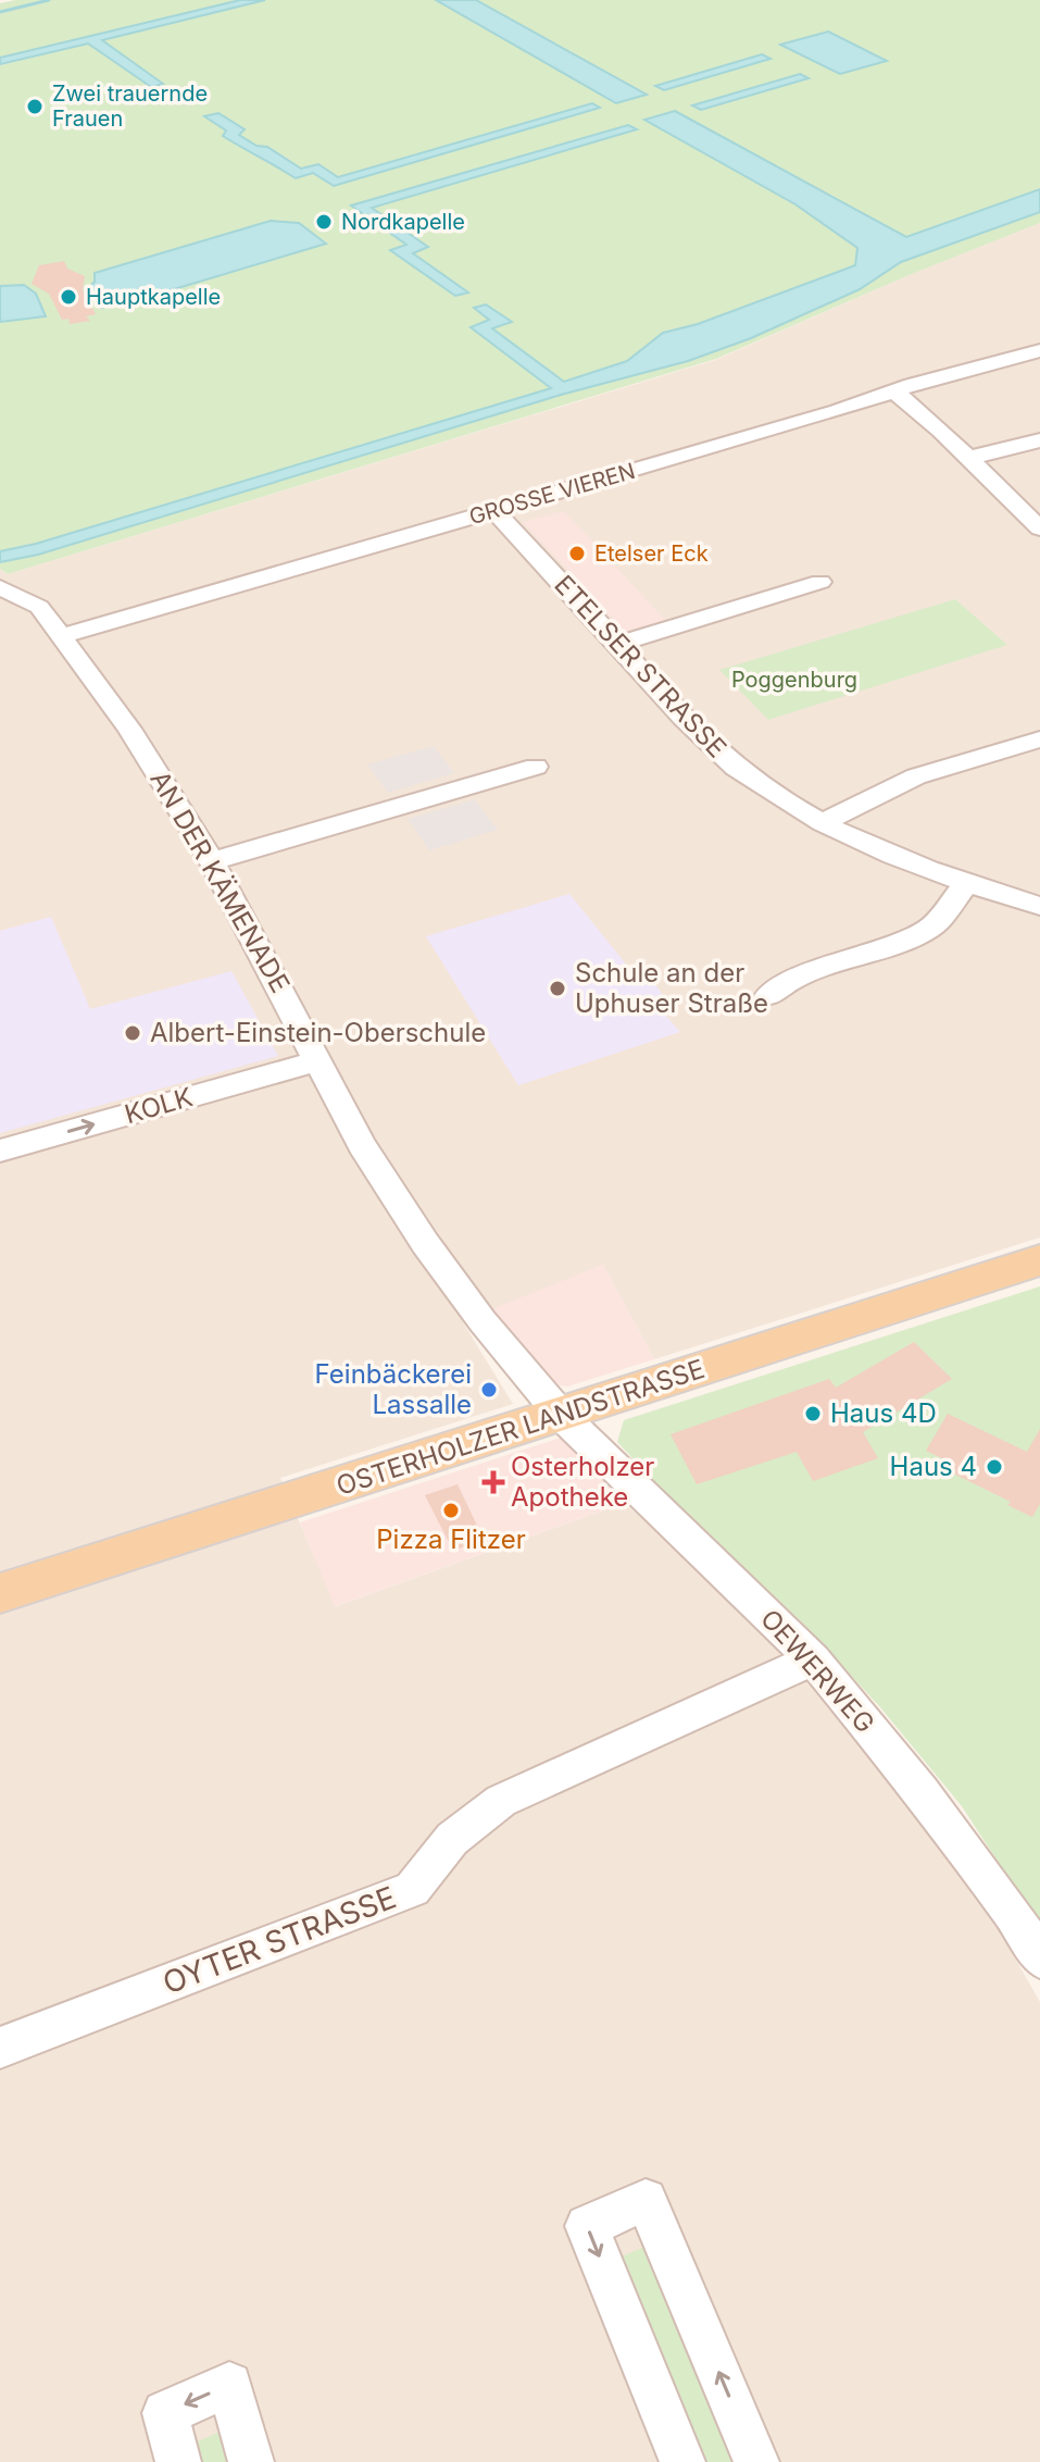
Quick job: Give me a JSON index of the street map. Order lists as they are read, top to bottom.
{
  "streets": {
    "main road": ["OSTERHOLZER LANDSTRASSE"],
    "street": [
      "GROSSE VIEREN",
      "ETELSER STRASSE",
      "AN DER KÄMENADE",
      "KOLK",
      "OEWERWEG",
      "OYTER STRASSE"
    ]
  },
  "crossings": [
    ["GROSSE VIEREN", "ETELSER STRASSE"],
    ["GROSSE VIEREN", "AN DER KÄMENADE"],
    ["AN DER KÄMENADE", "KOLK"],
    ["AN DER KÄMENADE", "OSTERHOLZER LANDSTRASSE"],
    ["AN DER KÄMENADE", "OEWERWEG"],
    ["OSTERHOLZER LANDSTRASSE", "OEWERWEG"],
    ["OEWERWEG", "OYTER STRASSE"]
  ],
  "one_way": ["KOLK"],
  "parks": ["Poggenburg"],
  "places": {
    "other": [
      "Zwei trauernde Frauen",
      "Nordkapelle",
      "Hauptkapelle",
      "Etelser Eck",
      "Schule an der Uphuser Straße",
      "Albert-Einstein-Oberschule",
      "Feinbäckerei Lassalle",
      "Haus 4D",
      "Haus 4",
      "Pizza Flitzer"
    ],
    "health": ["Osterholzer Apotheke"]
  }
}
